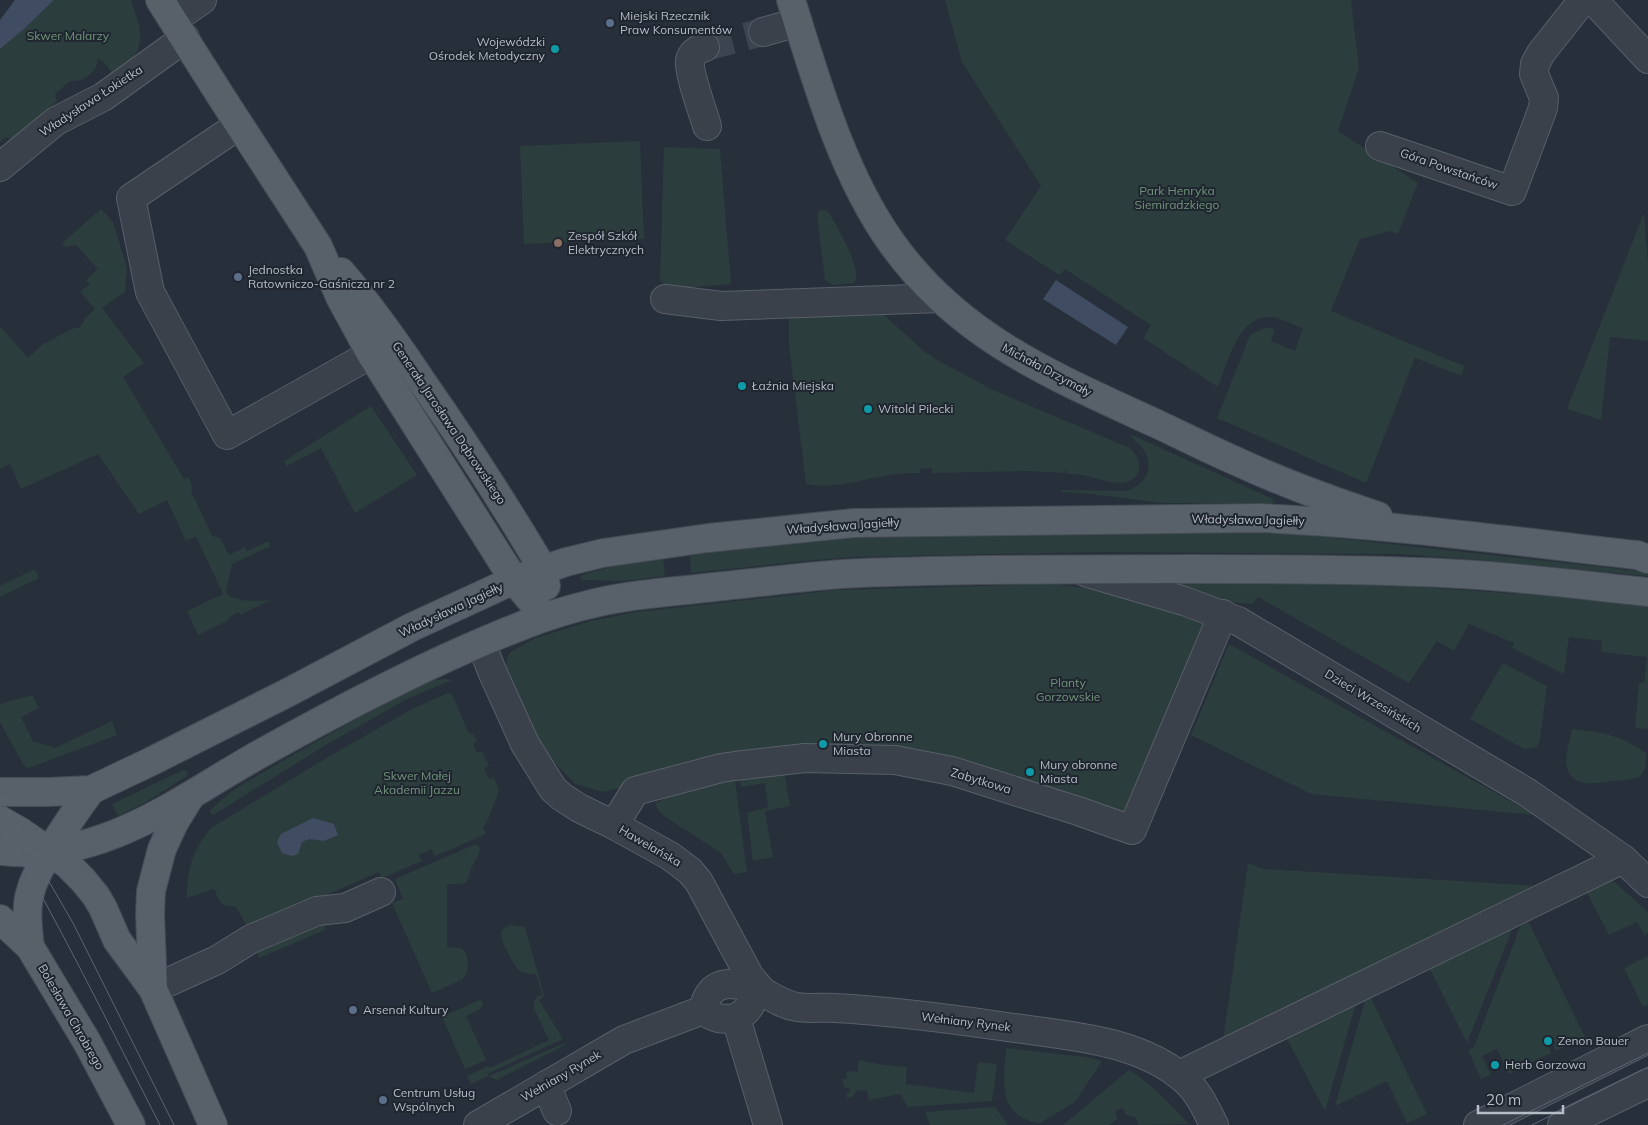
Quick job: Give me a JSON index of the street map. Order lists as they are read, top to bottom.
{
  "streets": {
    "main road": [
      "Michała Drzymały",
      "Generała Jarosława Dąbrowskiego",
      "Władysława Jagiełły",
      "Bolesława Chrobrego"
    ],
    "street": [
      "Władysława Łokietka",
      "Góra Powstańców",
      "Dzieci Wrzesińskich",
      "Zabytkowa",
      "Hawelańska",
      "Wełniany Rynek"
    ]
  },
  "crossings": [
    ["Władysława Łokietka", "Generała Jarosława Dąbrowskiego"],
    ["Michała Drzymały", "Władysława Jagiełły"],
    ["Generała Jarosława Dąbrowskiego", "Władysława Jagiełły"],
    ["Dzieci Wrzesińskich", "Zabytkowa"],
    ["Zabytkowa", "Hawelańska"],
    ["Hawelańska", "Wełniany Rynek"]
  ],
  "parks": [
    "Skwer Malarzy",
    "Park Henryka Siemiradzkiego",
    "Planty Gorzowskie",
    "Skwer Małej Akademii Jazzu"
  ],
  "places": [
    "Miejski Rzecznik Praw Konsumentów",
    "Wojewódzki Ośrodek Metodyczny",
    "Zespół Szkół Elektrycznych",
    "Jednostka Ratowniczo-Gaśnicza nr 2",
    "Łaźnia Miejska",
    "Witold Pilecki",
    "Mury Obronne Miasta",
    "Mury obronne Miasta",
    "Arsenał Kultury",
    "Zenon Bauer",
    "Herb Gorzowa",
    "Centrum Usług Wspólnych"
  ],
  "scale_bar": "20 m"
}
